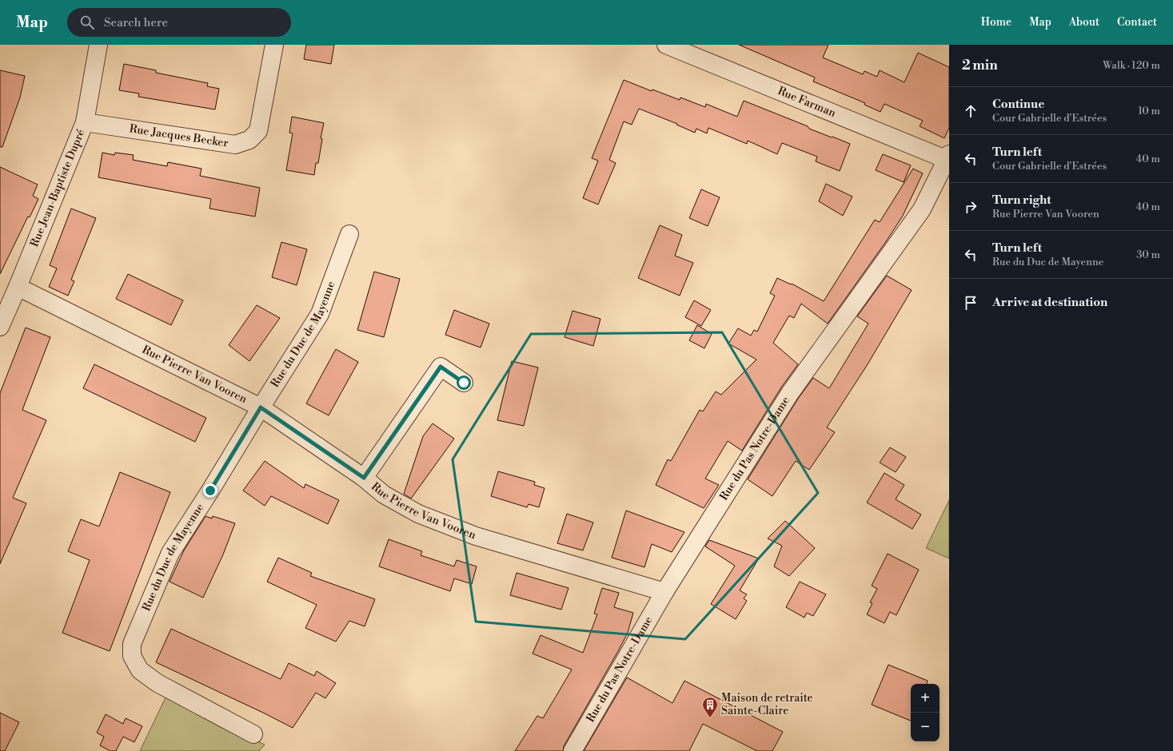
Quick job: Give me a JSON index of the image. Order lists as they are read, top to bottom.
{
  "streets": {
    "street": [
      "Rue Farman",
      "Rue Jacques Becker",
      "Rue Jean-Baptiste Dupré",
      "Rue du Duc de Mayenne",
      "Rue Pierre Van Vooren",
      "Rue du Pas Notre-Dame"
    ]
  },
  "crossings": [
    ["Rue Farman", "Rue du Pas Notre-Dame"],
    ["Rue Jacques Becker", "Rue Jean-Baptiste Dupré"],
    ["Rue Jean-Baptiste Dupré", "Rue Pierre Van Vooren"],
    ["Rue du Duc de Mayenne", "Rue Pierre Van Vooren"],
    ["Rue Pierre Van Vooren", "Rue du Pas Notre-Dame"]
  ],
  "places": {
    "building": ["Maison de retraite Sainte-Claire"]
  },
  "page": {
    "header": "Map",
    "search": "Search here",
    "nav": [
      "Home",
      "Map",
      "About",
      "Contact"
    ],
    "heading": ["2 min", "Walk · 120 m"],
    "list": [
      ["Continue", "Cour Gabrielle d'Estrées", "10 m"],
      ["Turn left", "Cour Gabrielle d'Estrées", "40 m"],
      ["Turn right", "Rue Pierre Van Vooren", "40 m"],
      ["Turn left", "Rue du Duc de Mayenne", "30 m"],
      "Arrive at destination"
    ],
    "map_buttons": ["+", "−"]
  }
}
